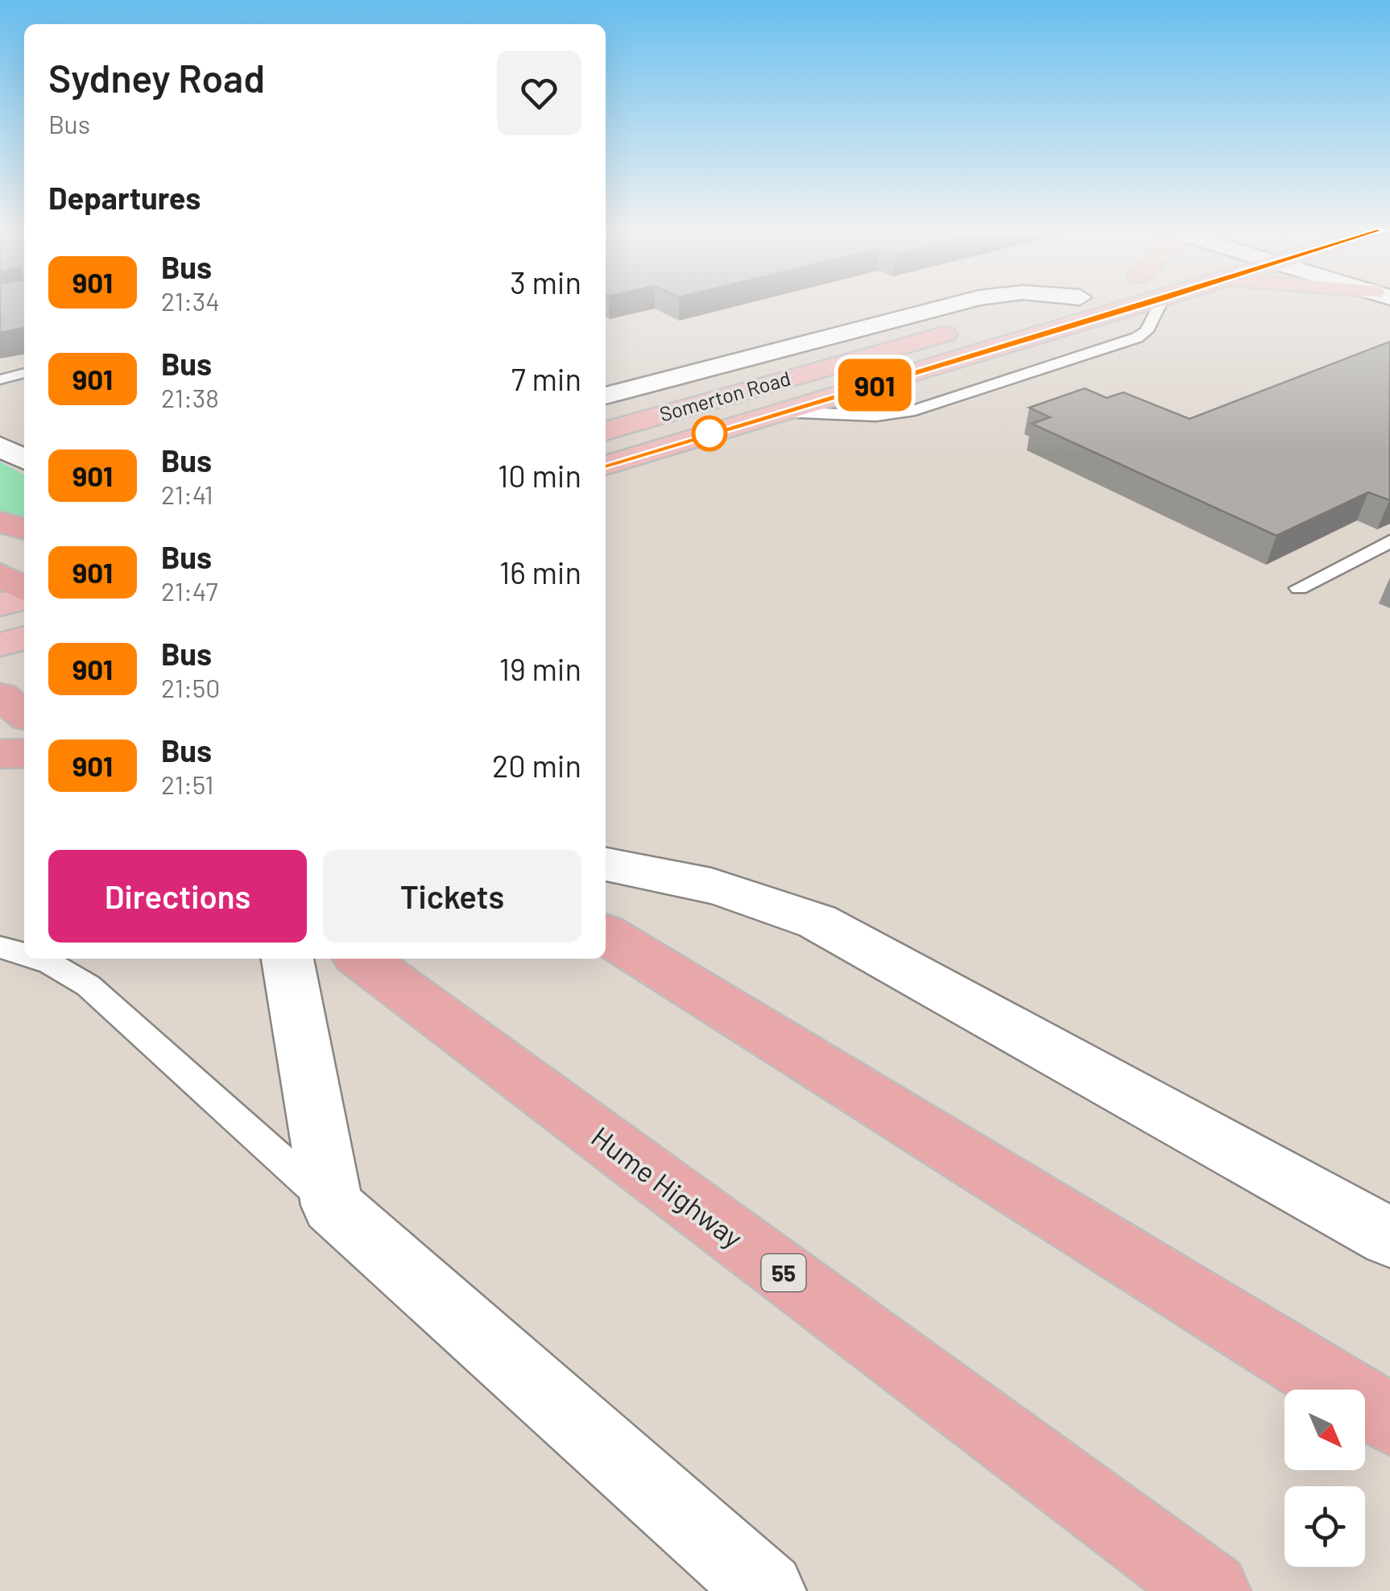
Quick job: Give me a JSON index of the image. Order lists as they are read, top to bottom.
{
  "streets": {
    "highway": ["Hume Highway", "55"],
    "main road": ["Somerton Road"]
  },
  "lines": ["bus line 901"],
  "north": "bottom right",
  "page": {
    "on_map": "901",
    "heading": [
      ["Sydney Road", "Bus"],
      "Departures"
    ],
    "list": [
      {
        "mark": "901",
        "name": "Bus",
        "note": "21:34",
        "value": "3 min"
      },
      {
        "mark": "901",
        "name": "Bus",
        "note": "21:38",
        "value": "7 min"
      },
      {
        "mark": "901",
        "name": "Bus",
        "note": "21:41",
        "value": "10 min"
      },
      {
        "mark": "901",
        "name": "Bus",
        "note": "21:47",
        "value": "16 min"
      },
      {
        "mark": "901",
        "name": "Bus",
        "note": "21:50",
        "value": "19 min"
      },
      {
        "mark": "901",
        "name": "Bus",
        "note": "21:51",
        "value": "20 min"
      }
    ],
    "buttons": ["Directions", "Tickets"]
  }
}
